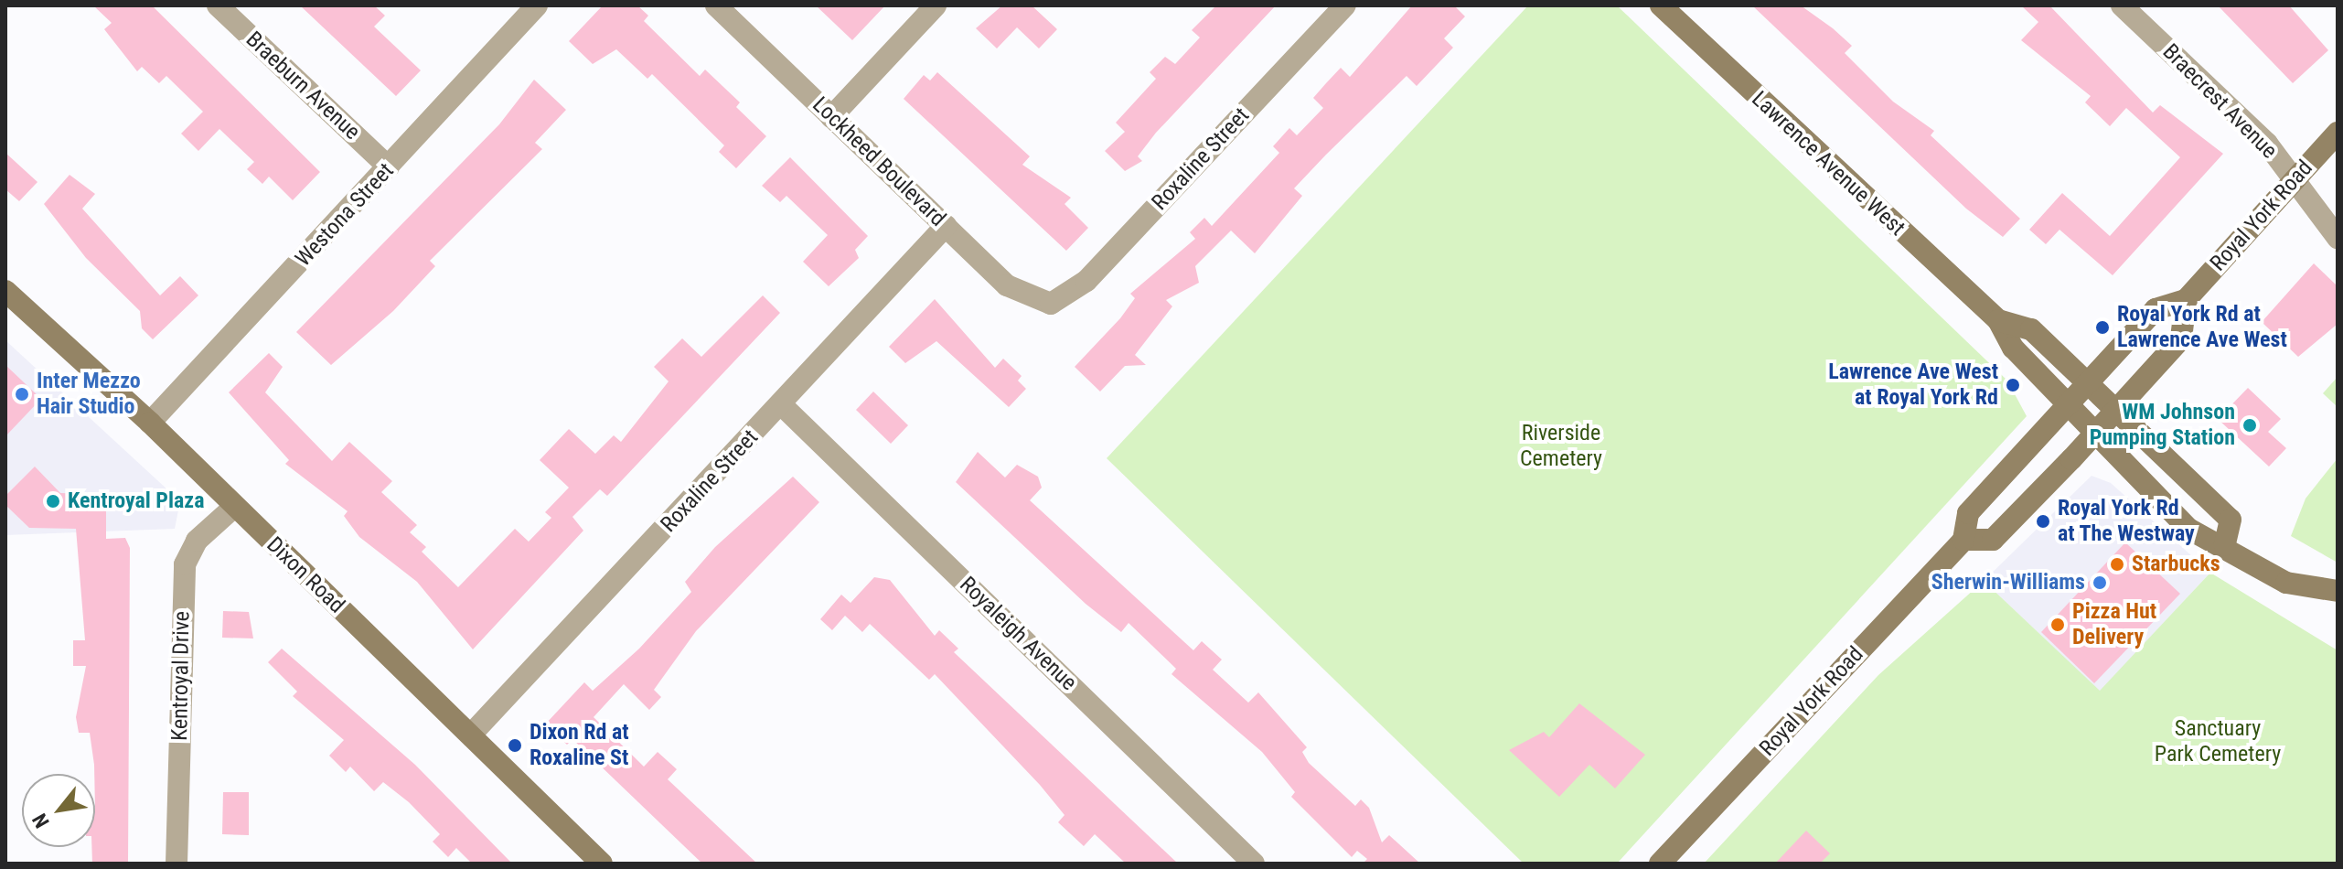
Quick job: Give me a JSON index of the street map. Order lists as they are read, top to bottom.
{
  "streets": {
    "main road": ["Lawrence Avenue West", "Royal York Road", "Dixon Road"],
    "street": [
      "Braeburn Avenue",
      "Braecrest Avenue",
      "Roxaline Street",
      "Lockheed Boulevard",
      "Westona Street",
      "Royaleigh Avenue",
      "Kentroyal Drive"
    ]
  },
  "crossings": [
    ["Braeburn Avenue", "Westona Street"],
    ["Braecrest Avenue", "Royal York Road"],
    ["Roxaline Street", "Lockheed Boulevard"],
    ["Roxaline Street", "Dixon Road"],
    ["Roxaline Street", "Royaleigh Avenue"],
    ["Lawrence Avenue West", "Royal York Road"],
    ["Westona Street", "Dixon Road"],
    ["Dixon Road", "Kentroyal Drive"]
  ],
  "parks": ["Riverside Cemetery", "Sanctuary Park Cemetery"],
  "places": [
    "Royal York Rd at Lawrence Ave West",
    "Lawrence Ave West at Royal York Rd",
    "Inter Mezzo Hair Studio",
    "WM Johnson Pumping Station",
    "Kentroyal Plaza",
    "Royal York Rd at The Westway",
    "Starbucks",
    "Sherwin-Williams",
    "Pizza Hut Delivery",
    "Dixon Rd at Roxaline St"
  ],
  "north": "bottom left"
}
